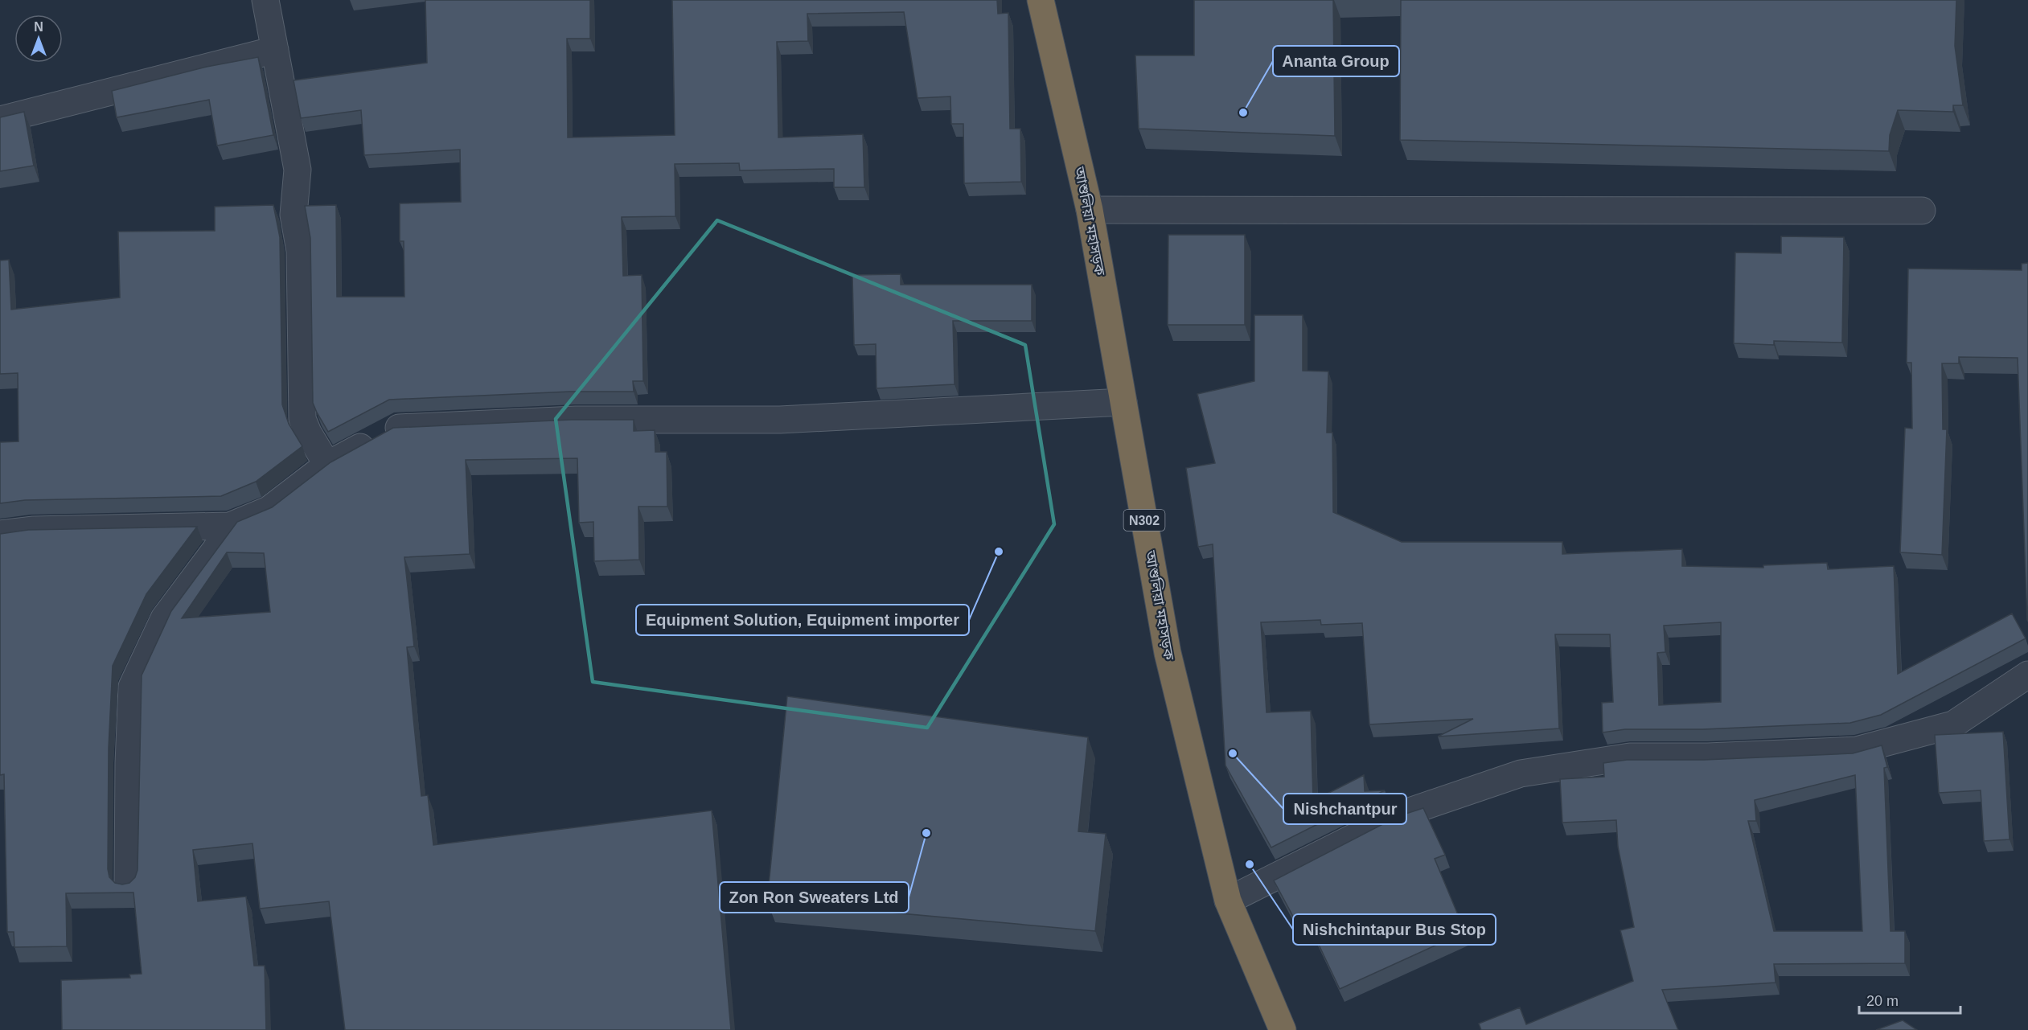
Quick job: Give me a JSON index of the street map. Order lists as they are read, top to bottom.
{
  "streets": {
    "highway": ["আশুলিয়া মহাসড়ক", "N302"]
  },
  "places": [
    "Ananta Group",
    "Equipment Solution, Equipment importer",
    "Nishchantpur",
    "Zon Ron Sweaters Ltd",
    "Nishchintapur Bus Stop"
  ],
  "scale_bar": "20 m",
  "north": "top"
}
